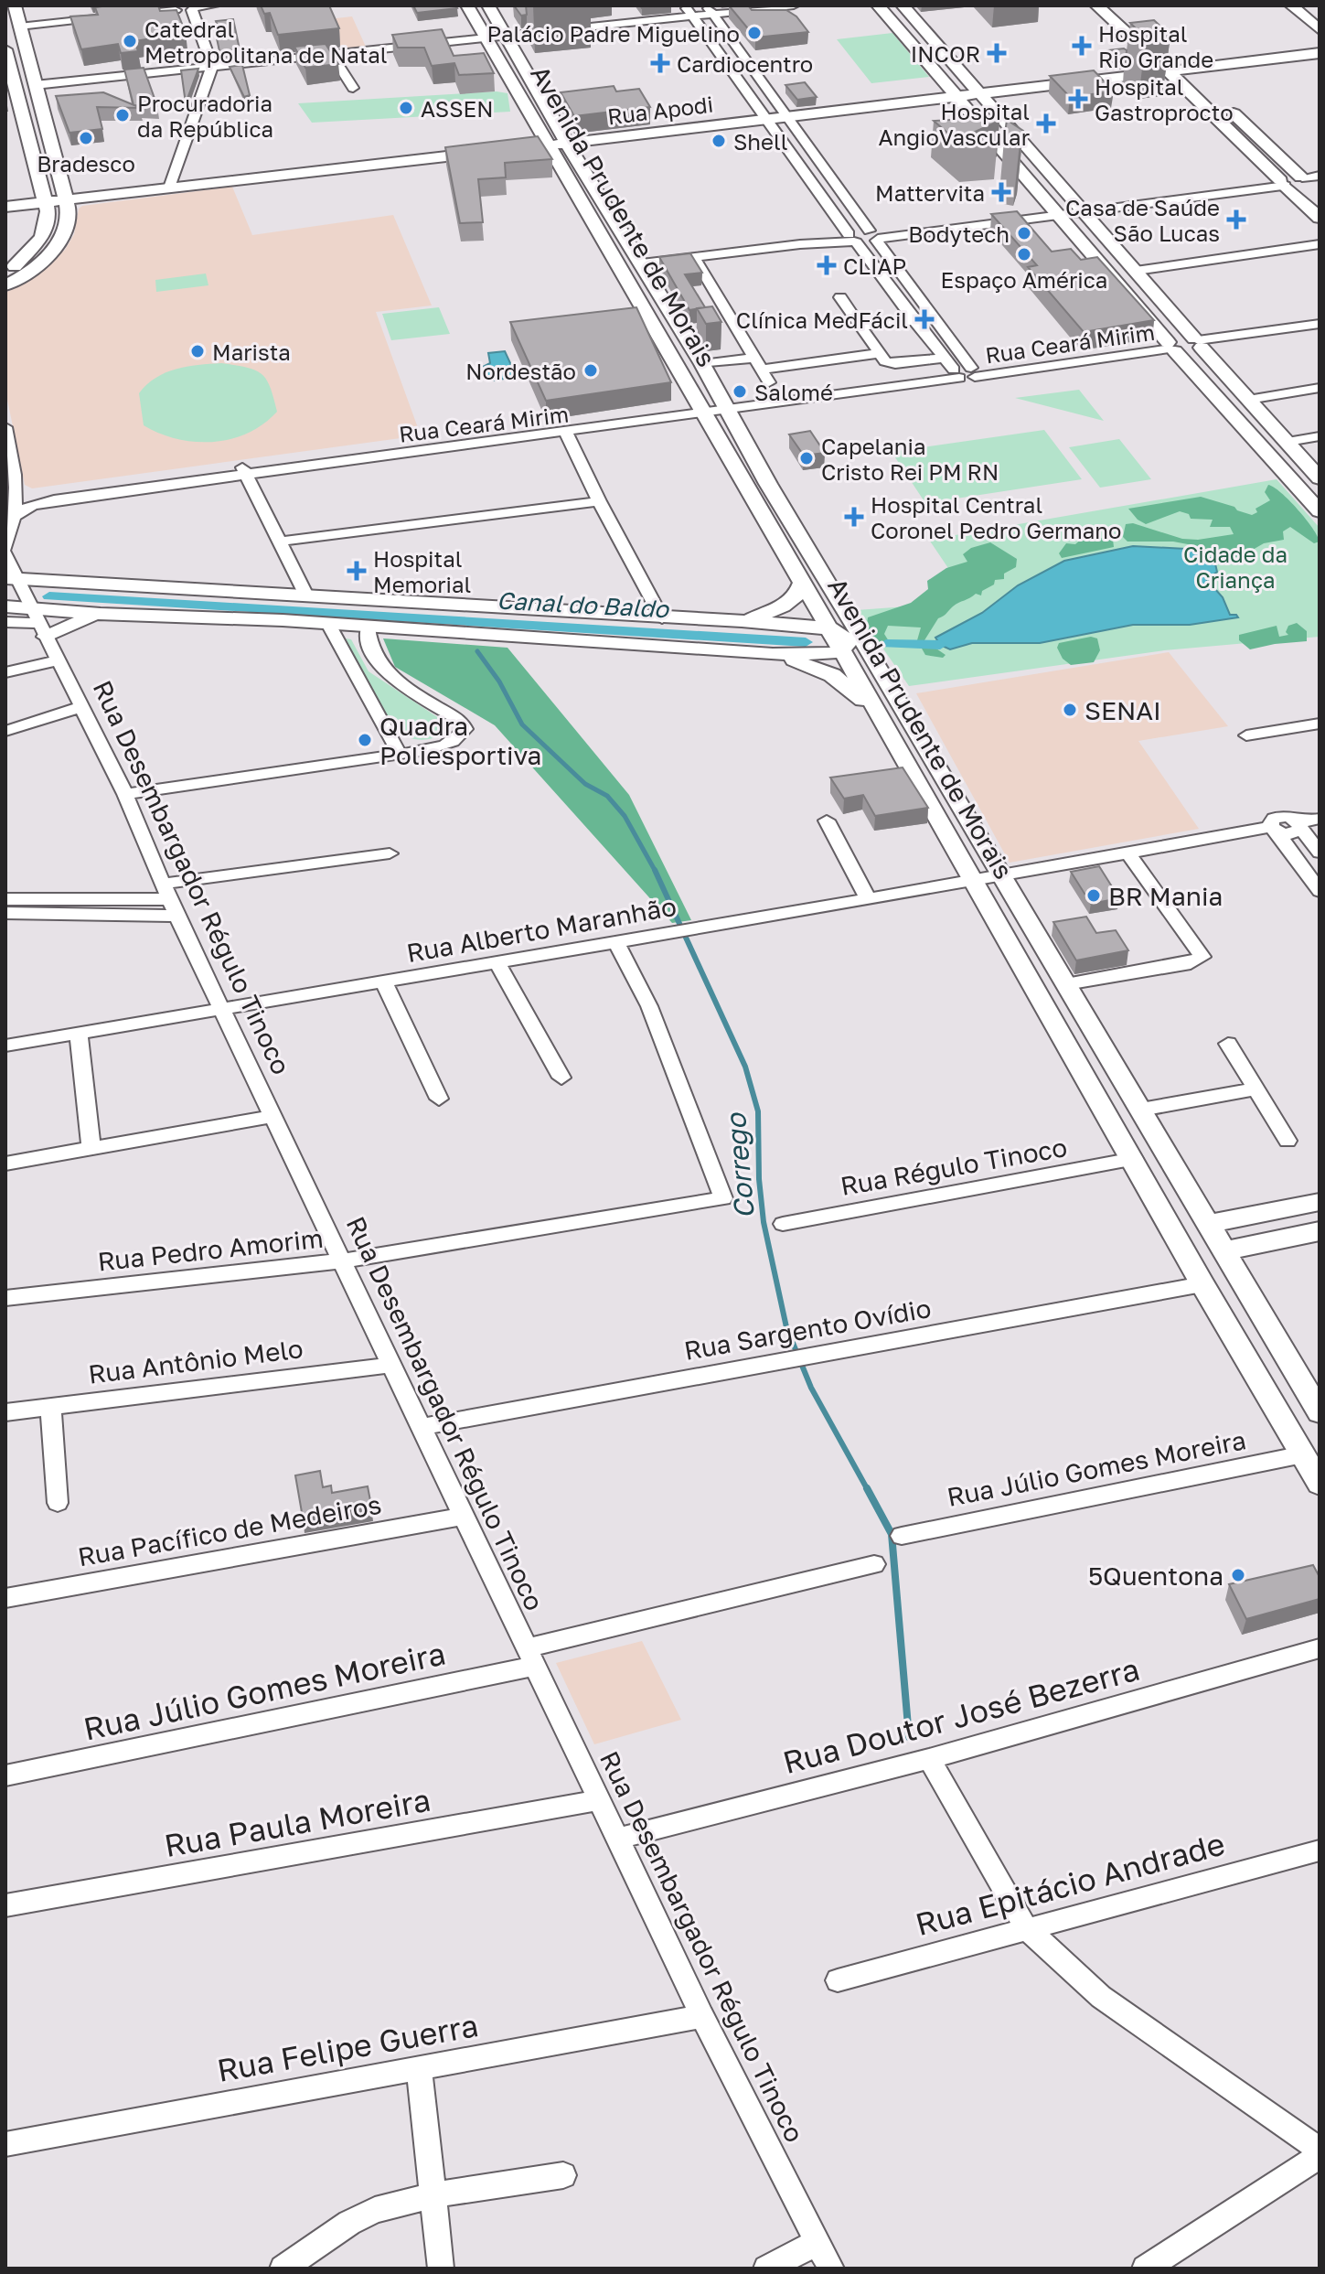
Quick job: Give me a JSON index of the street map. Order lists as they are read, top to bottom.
{
  "streets": {
    "main road": ["Rua Apodi", "Avenida Prudente de Morais"],
    "street": [
      "Rua Ceará Mirim",
      "Rua Desembargador Régulo Tinoco",
      "Rua Alberto Maranhão",
      "Rua Régulo Tinoco",
      "Rua Pedro Amorim",
      "Rua Sargento Ovídio",
      "Rua Antônio Melo",
      "Rua Júlio Gomes Moreira",
      "Rua Pacífico de Medeiros",
      "Rua Doutor José Bezerra",
      "Rua Paula Moreira",
      "Rua Epitácio Andrade",
      "Rua Felipe Guerra"
    ]
  },
  "crossings": [
    ["Rua Apodi", "Avenida Prudente de Morais"],
    ["Avenida Prudente de Morais", "Rua Ceará Mirim"],
    ["Avenida Prudente de Morais", "Rua Alberto Maranhão"],
    ["Avenida Prudente de Morais", "Rua Régulo Tinoco"],
    ["Avenida Prudente de Morais", "Rua Sargento Ovídio"],
    ["Avenida Prudente de Morais", "Rua Júlio Gomes Moreira"],
    ["Rua Desembargador Régulo Tinoco", "Rua Alberto Maranhão"],
    ["Rua Desembargador Régulo Tinoco", "Rua Pedro Amorim"],
    ["Rua Desembargador Régulo Tinoco", "Rua Sargento Ovídio"],
    ["Rua Desembargador Régulo Tinoco", "Rua Antônio Melo"],
    ["Rua Desembargador Régulo Tinoco", "Rua Júlio Gomes Moreira"],
    ["Rua Desembargador Régulo Tinoco", "Rua Pacífico de Medeiros"],
    ["Rua Desembargador Régulo Tinoco", "Rua Doutor José Bezerra"],
    ["Rua Desembargador Régulo Tinoco", "Rua Paula Moreira"],
    ["Rua Desembargador Régulo Tinoco", "Rua Felipe Guerra"],
    ["Rua Alberto Maranhão", "Rua Pedro Amorim"]
  ],
  "water": ["Canal do Baldo", "Corrego"],
  "parks": ["Cidade da Criança"],
  "places": {
    "other": [
      "Palácio Padre Miguelino",
      "Catedral Metropolitana de Natal",
      "ASSEN",
      "Procuradoria da República",
      "Bradesco",
      "Shell",
      "Bodytech",
      "Espaço América",
      "Marista",
      "Nordestão",
      "Salomé",
      "Capelania Cristo Rei PM RN",
      "SENAI",
      "Quadra Poliesportiva",
      "BR Mania",
      "5Quentona"
    ],
    "health": [
      "Hospital Rio Grande",
      "INCOR",
      "Cardiocentro",
      "Hospital Gastroprocto",
      "Hospital AngioVascular",
      "Mattervita",
      "Casa de Saúde São Lucas",
      "CLIAP",
      "Clínica MedFácil",
      "Hospital Central Coronel Pedro Germano",
      "Hospital Memorial"
    ]
  }
}
